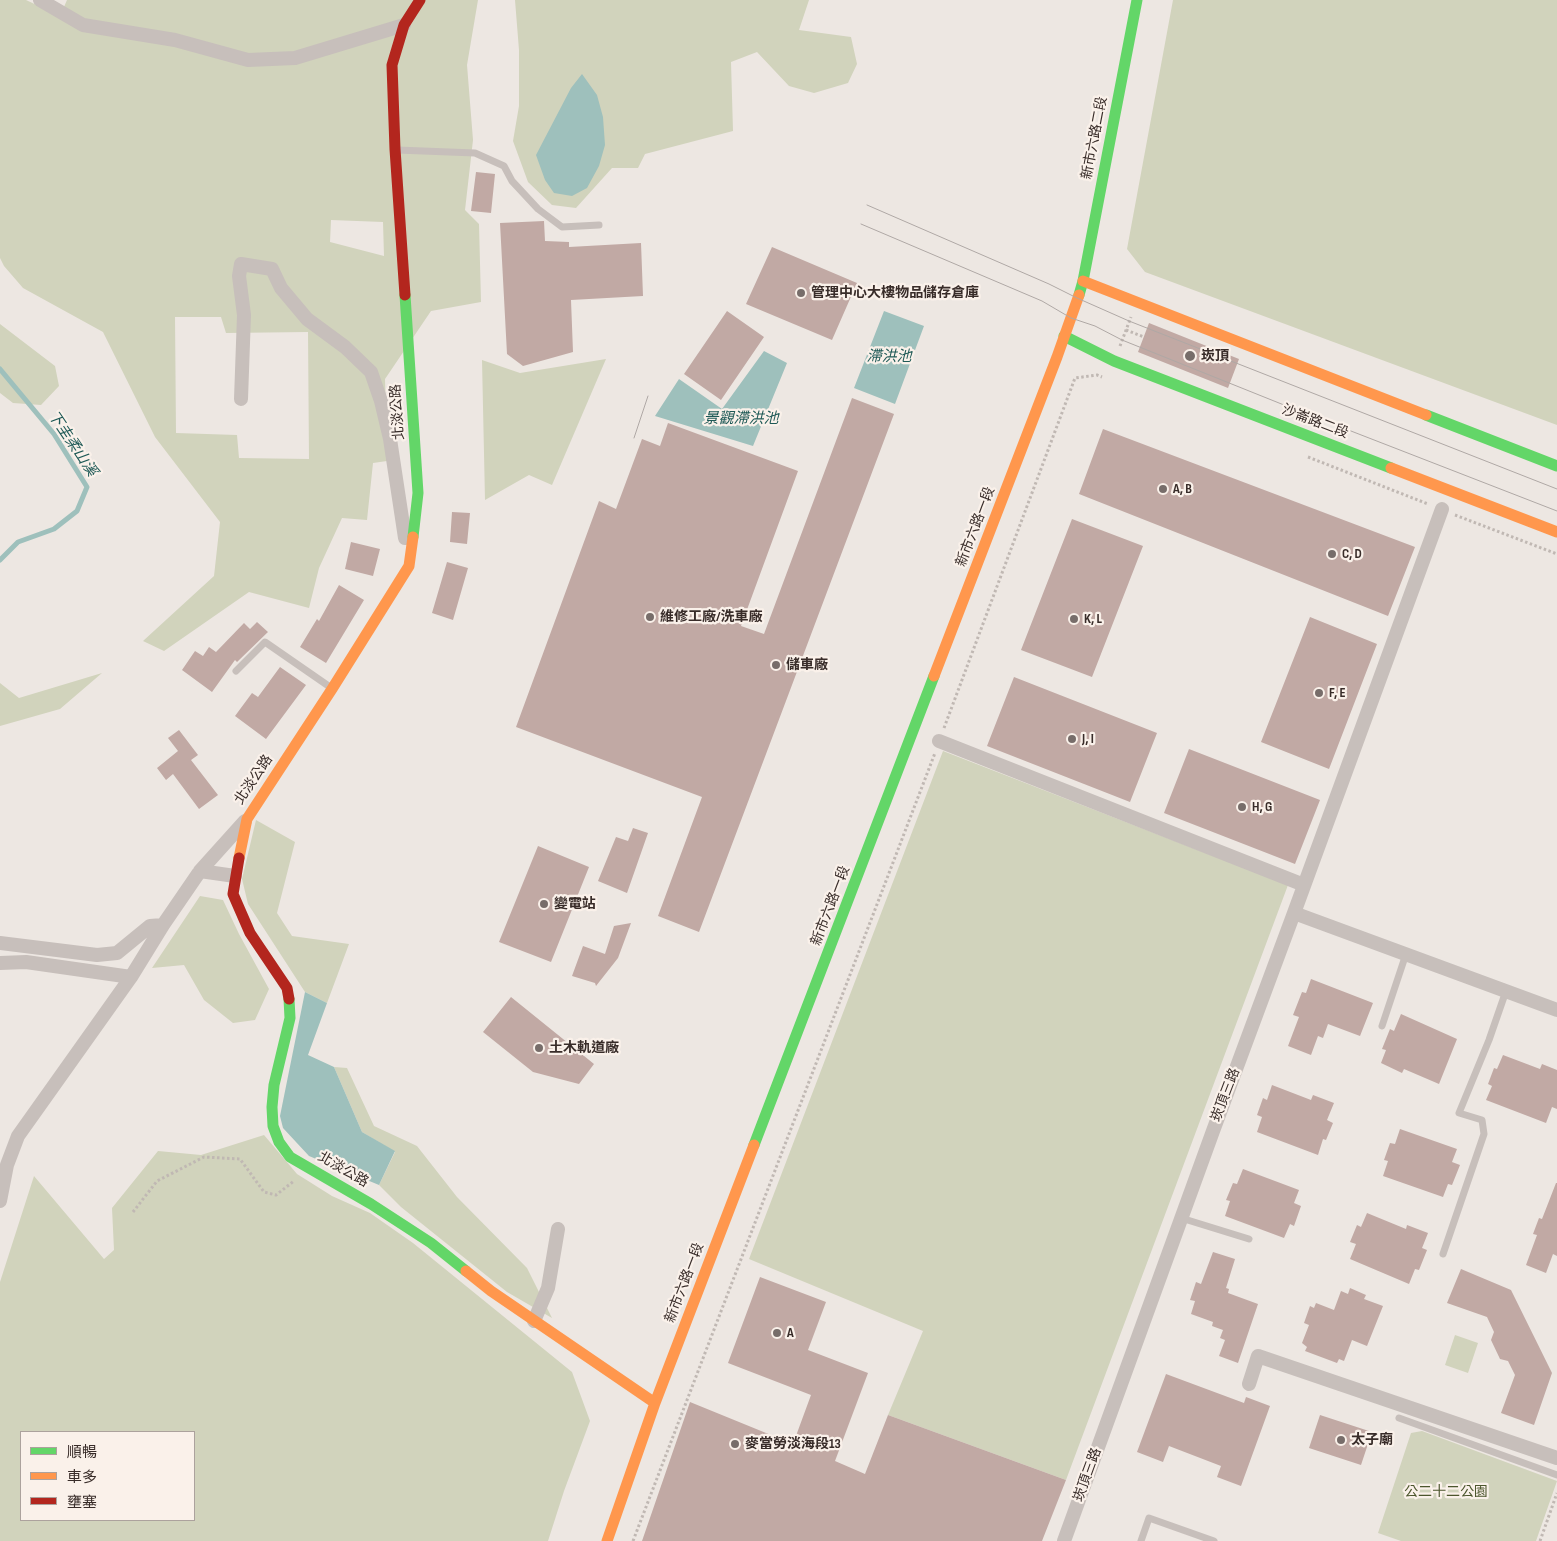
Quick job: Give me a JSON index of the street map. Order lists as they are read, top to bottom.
{
  "streets": {
    "street": [
      "新市六路二段",
      "北淡公路",
      "沙崙路二段",
      "新市六路一段",
      "崁頂三路"
    ]
  },
  "crossings": [
    ["新市六路二段", "新市六路一段"],
    ["北淡公路", "新市六路一段"],
    ["沙崙路二段", "新市六路一段"]
  ],
  "water": ["滯洪池", "景觀滯洪池", "下圭柔山溪"],
  "parks": ["公二十二公園"],
  "places": [
    "管理中心大樓物品儲存倉庫",
    "崁頂",
    "A, B",
    "C, D",
    "維修工廠/洗車廠",
    "K, L",
    "儲車廠",
    "F, E",
    "J, I",
    "H, G",
    "變電站",
    "土木軌道廠",
    "A",
    "太子廟",
    "麥當勞淡海段13"
  ],
  "legend": ["順暢", "車多", "壅塞"]
}
